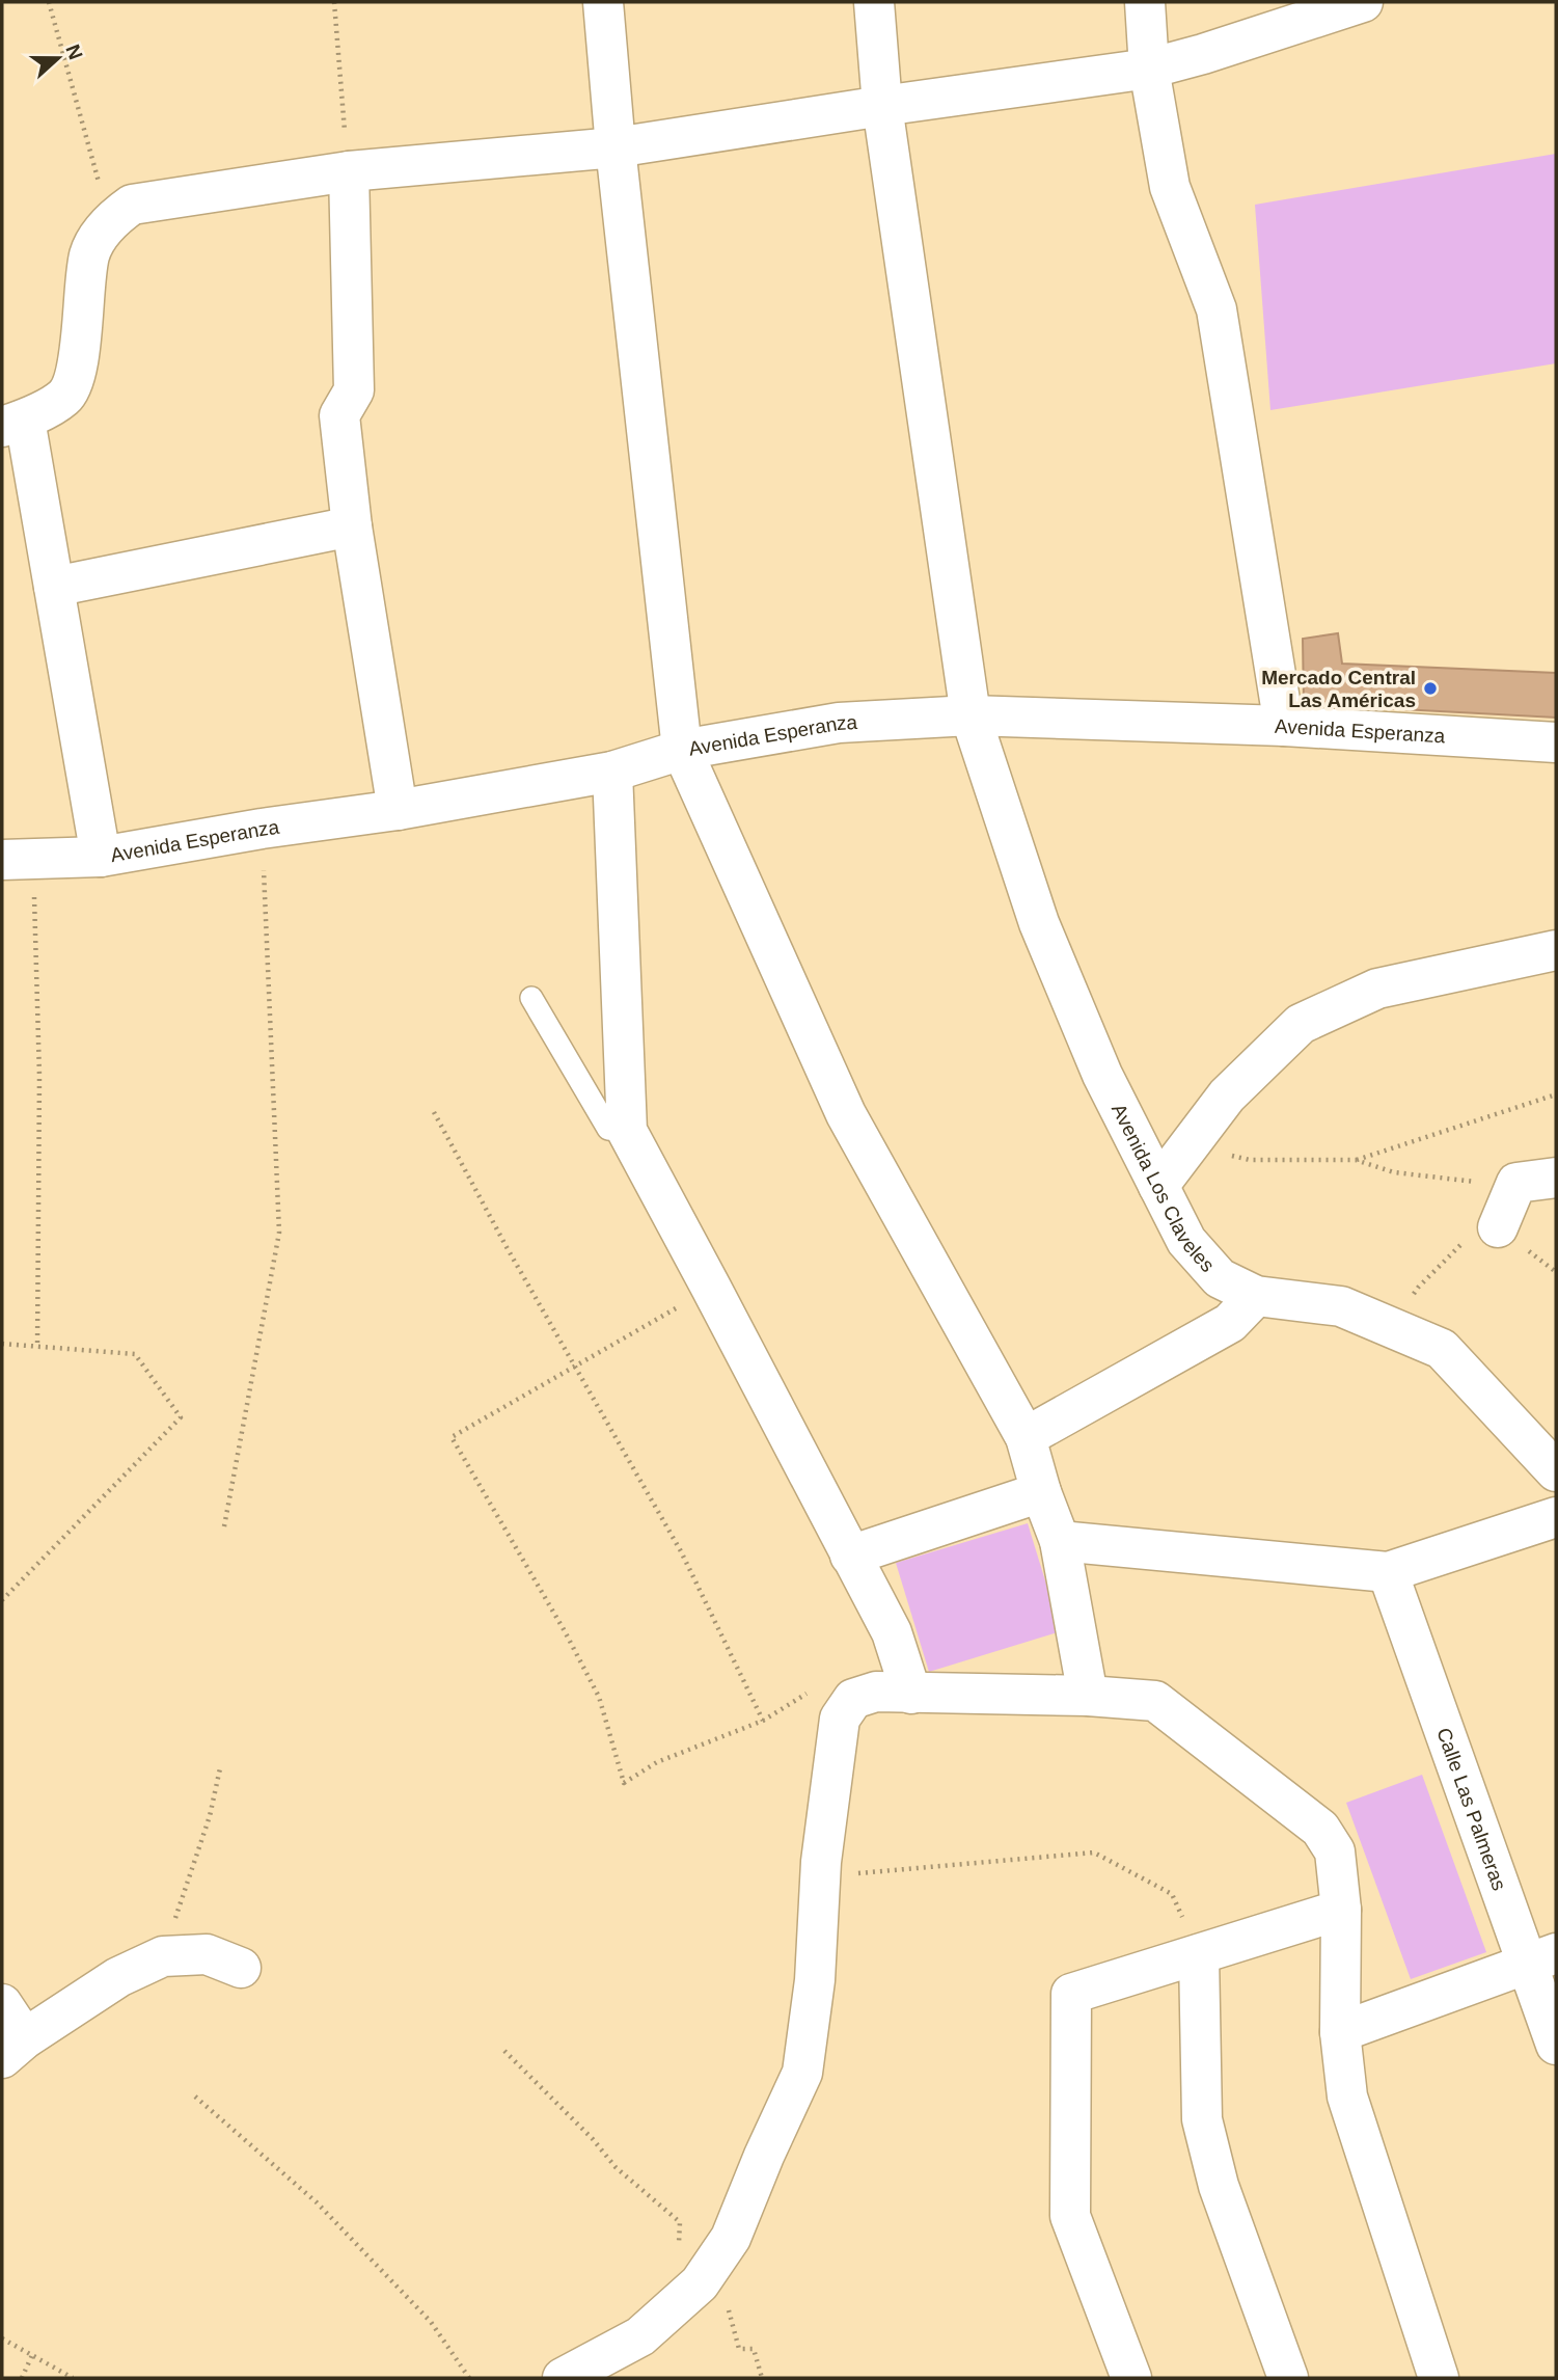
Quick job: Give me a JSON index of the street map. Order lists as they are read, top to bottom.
{
  "streets": {
    "street": ["Avenida Esperanza", "Avenida Los Claveles", "Calle Las Palmeras"]
  },
  "crossings": [
    ["Avenida Esperanza", "Avenida Los Claveles"]
  ],
  "places": ["Mercado Central Las Américas"],
  "north": "right"
}
